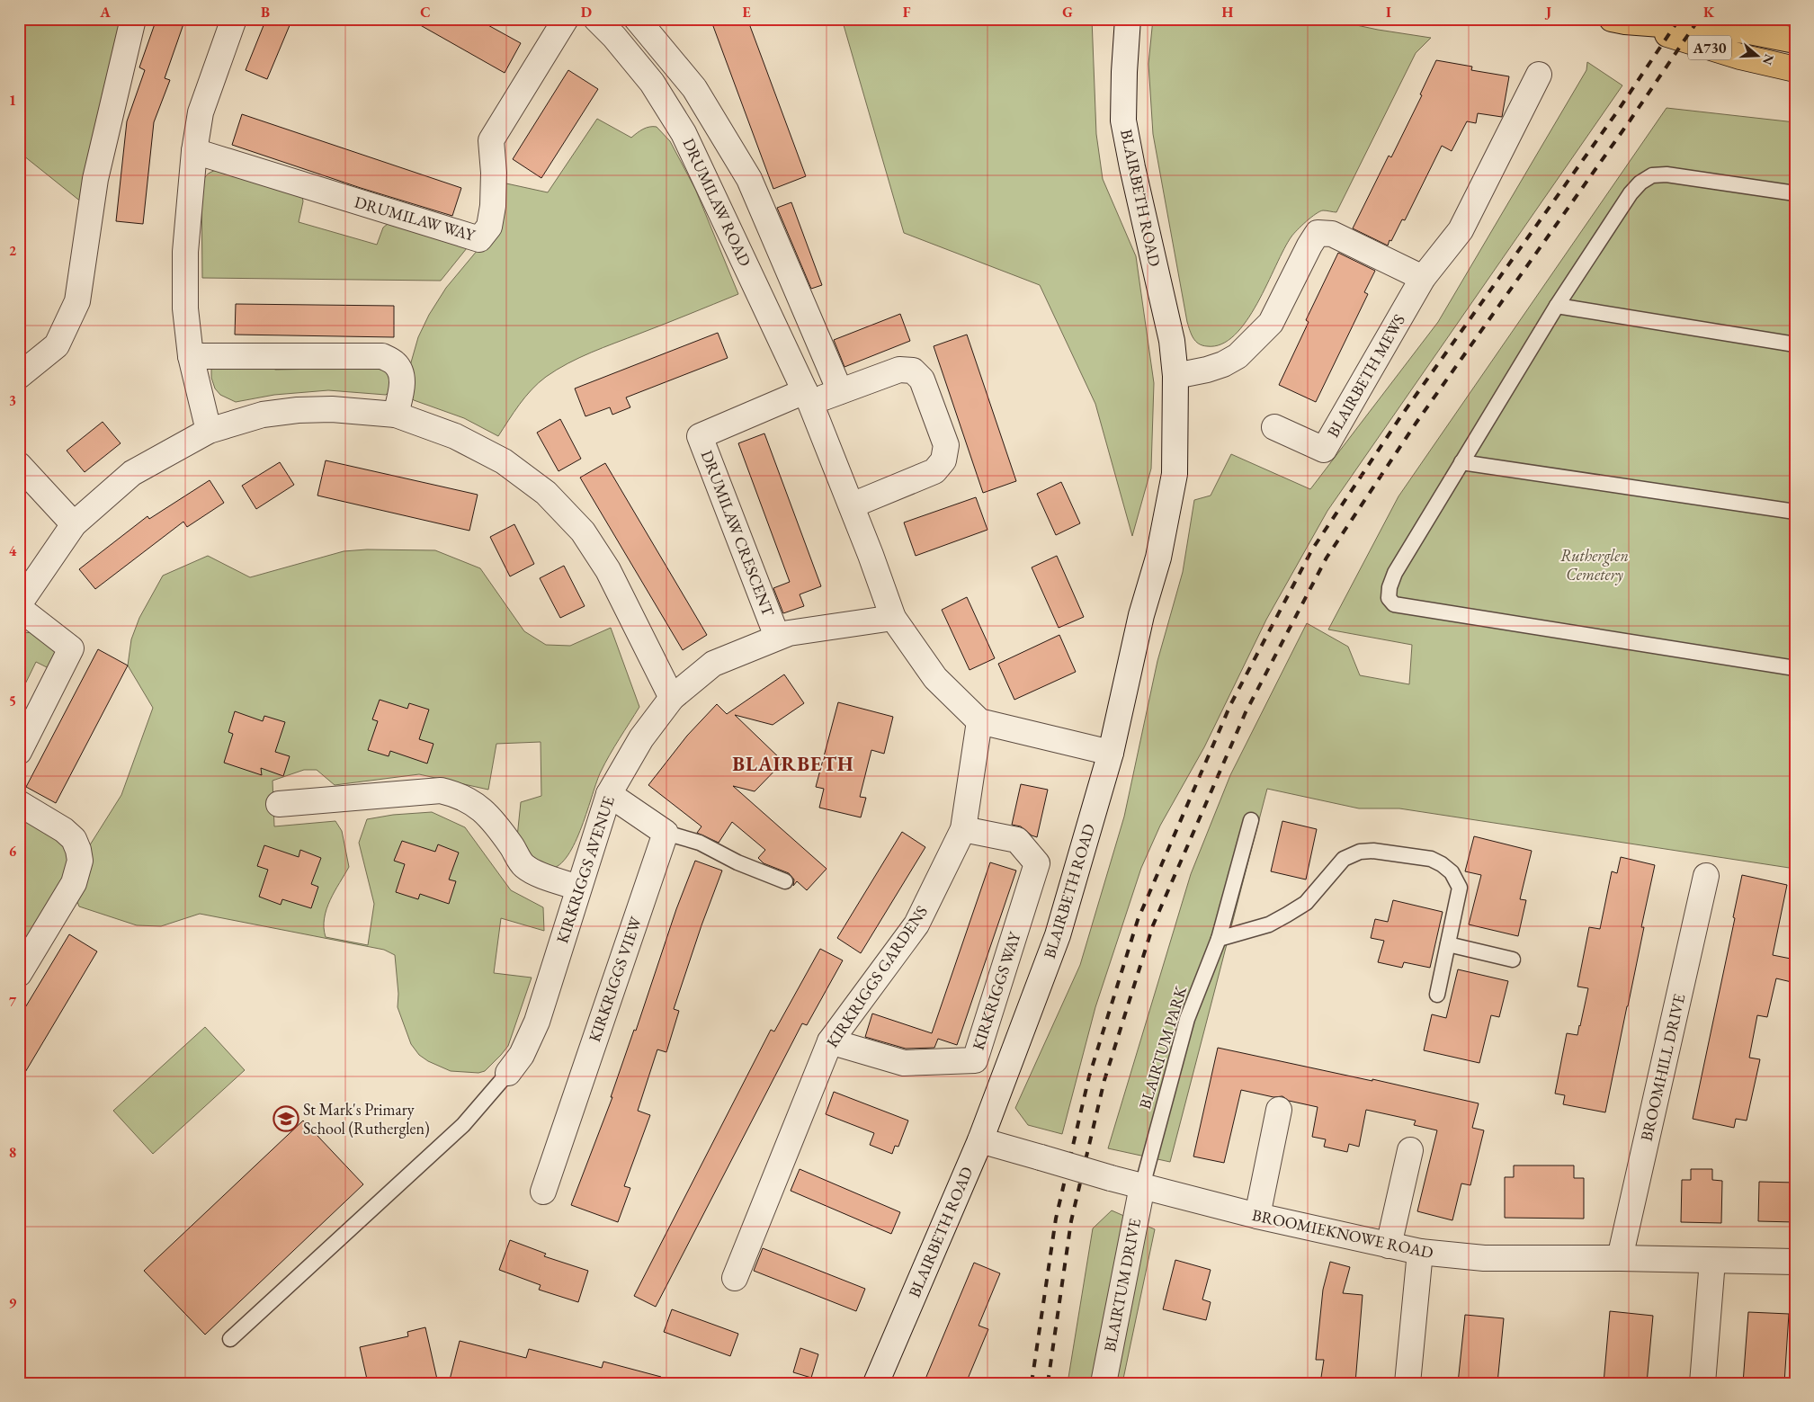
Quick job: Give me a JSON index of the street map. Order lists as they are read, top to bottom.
{
  "streets": {
    "main road": ["A730"],
    "street": [
      "BLAIRBETH ROAD",
      "DRUMILAW ROAD",
      "DRUMILAW WAY",
      "BLAIRBETH MEWS",
      "DRUMILAW CRESCENT",
      "KIRKRIGGS AVENUE",
      "KIRKRIGGS GARDENS",
      "KIRKRIGGS VIEW",
      "KIRKRIGGS WAY",
      "BROOMHILL DRIVE",
      "BROOMIEKNOWE ROAD",
      "BLAIRTUM DRIVE"
    ],
    "lane": ["BLAIRTUM PARK"]
  },
  "crossings": [
    ["BLAIRBETH ROAD", "BROOMIEKNOWE ROAD"],
    ["DRUMILAW ROAD", "DRUMILAW CRESCENT"],
    ["DRUMILAW ROAD", "KIRKRIGGS AVENUE"],
    ["DRUMILAW ROAD", "KIRKRIGGS GARDENS"],
    ["DRUMILAW CRESCENT", "KIRKRIGGS AVENUE"],
    ["KIRKRIGGS GARDENS", "KIRKRIGGS WAY"],
    ["BLAIRTUM PARK", "BROOMIEKNOWE ROAD"],
    ["BLAIRTUM PARK", "BLAIRTUM DRIVE"],
    ["BROOMHILL DRIVE", "BROOMIEKNOWE ROAD"],
    ["BROOMIEKNOWE ROAD", "BLAIRTUM DRIVE"]
  ],
  "districts": ["BLAIRBETH"],
  "parks": ["Rutherglen Cemetery"],
  "places": {
    "school or university": ["St Mark's Primary School (Rutherglen)"]
  },
  "north": "right",
  "grid": {
    "columns": [
      "A",
      "B",
      "C",
      "D",
      "E",
      "F",
      "G",
      "H",
      "I",
      "J",
      "K"
    ],
    "rows": [
      "1",
      "2",
      "3",
      "4",
      "5",
      "6",
      "7",
      "8",
      "9"
    ]
  }
}
